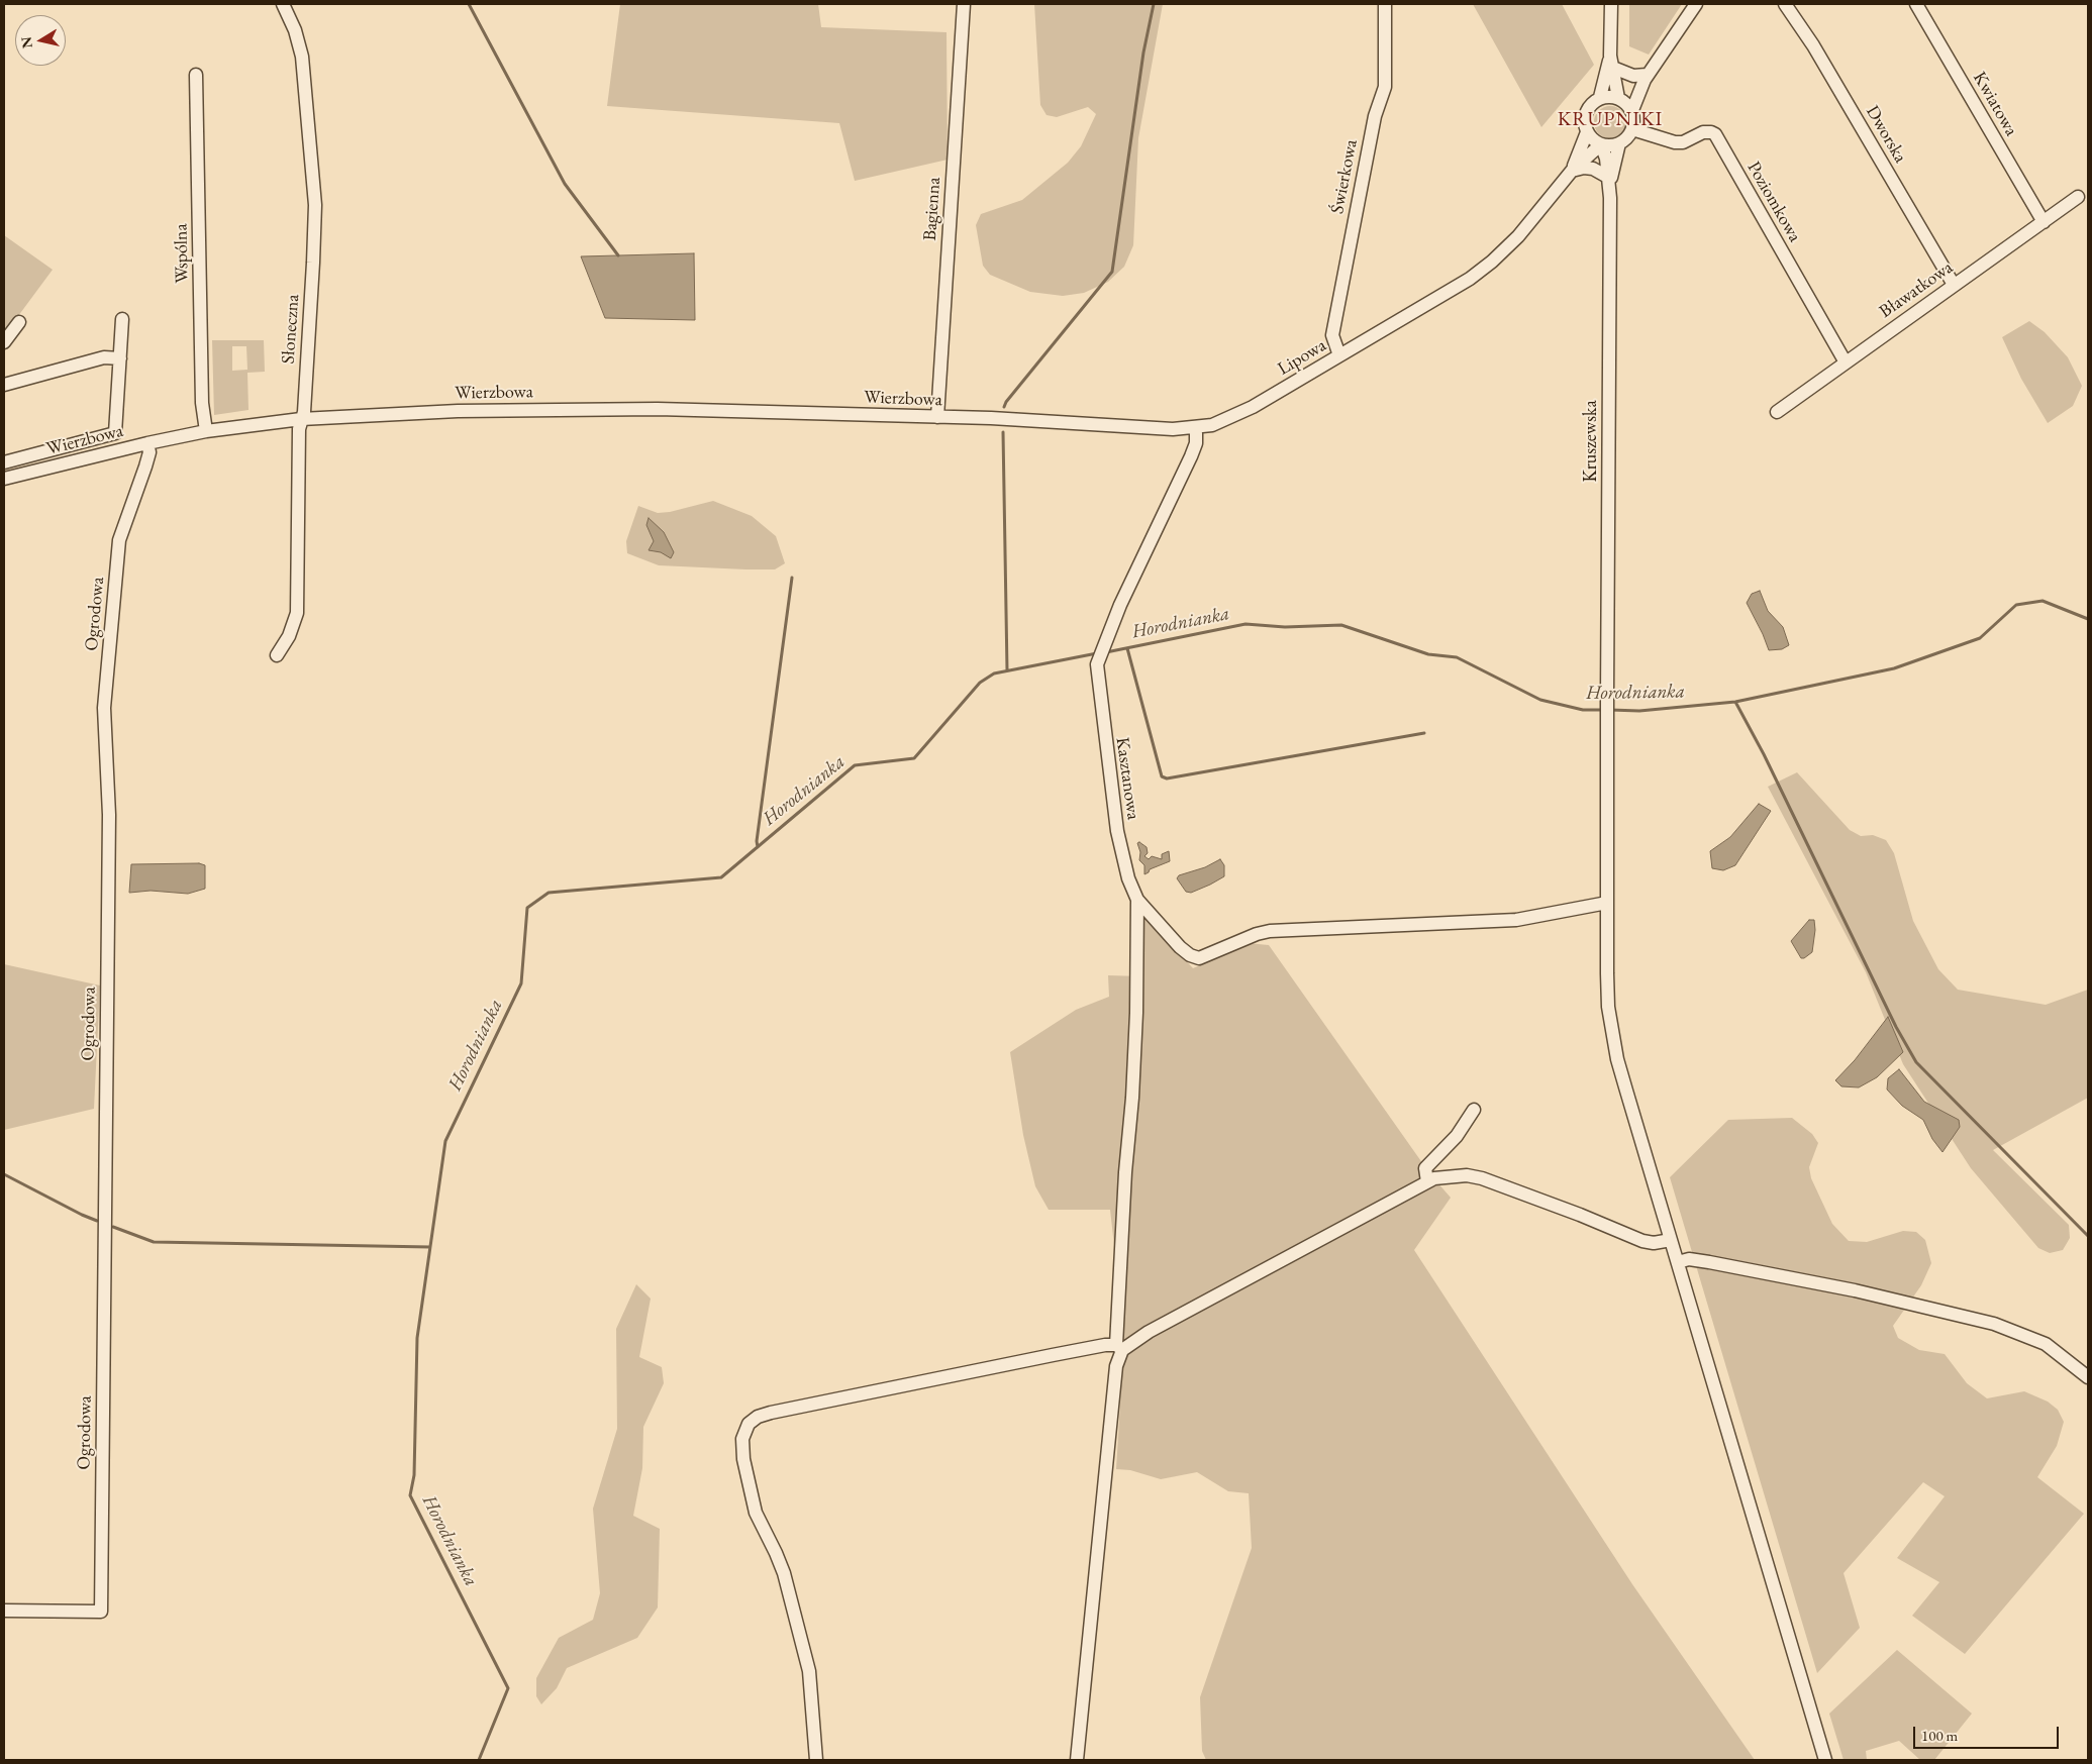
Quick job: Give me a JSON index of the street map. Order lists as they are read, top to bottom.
{
  "streets": {
    "street": [
      "Kwiatowa",
      "Dworska",
      "Świerkowa",
      "Poziomkowa",
      "Bagienna",
      "Wspólna",
      "Bławatkowa",
      "Słoneczna",
      "Lipowa",
      "Wierzbowa",
      "Kruszewska",
      "Ogrodowa",
      "Kasztanowa"
    ]
  },
  "crossings": [
    ["Kwiatowa", "Bławatkowa"],
    ["Dworska", "Bławatkowa"],
    ["Świerkowa", "Lipowa"],
    ["Poziomkowa", "Bławatkowa"],
    ["Poziomkowa", "Lipowa"],
    ["Poziomkowa", "Kruszewska"],
    ["Bagienna", "Wierzbowa"],
    ["Wspólna", "Wierzbowa"],
    ["Słoneczna", "Wierzbowa"],
    ["Lipowa", "Wierzbowa"],
    ["Lipowa", "Kruszewska"],
    ["Lipowa", "Kasztanowa"],
    ["Wierzbowa", "Ogrodowa"]
  ],
  "districts": ["KRUPNIKI"],
  "water": ["Horodnianka"],
  "scale_bar": "100 m",
  "north": "left"
}
